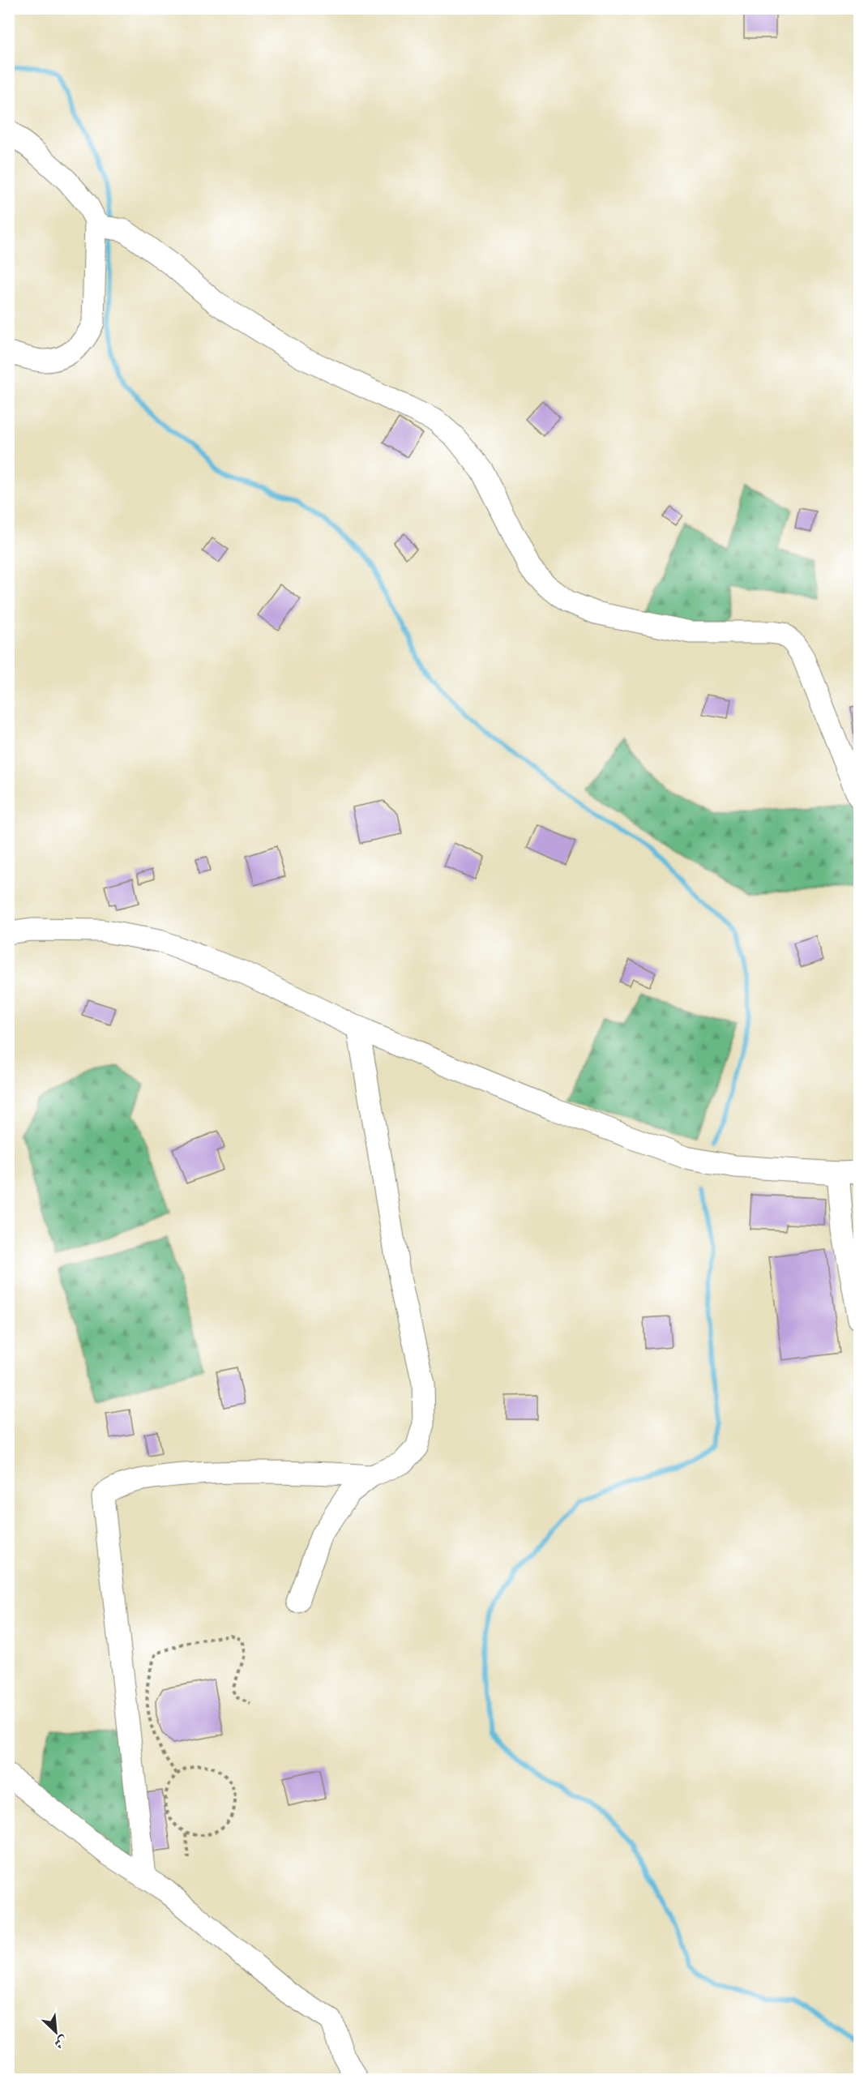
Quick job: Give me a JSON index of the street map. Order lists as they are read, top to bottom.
{
  "north": "bottom right"
}
